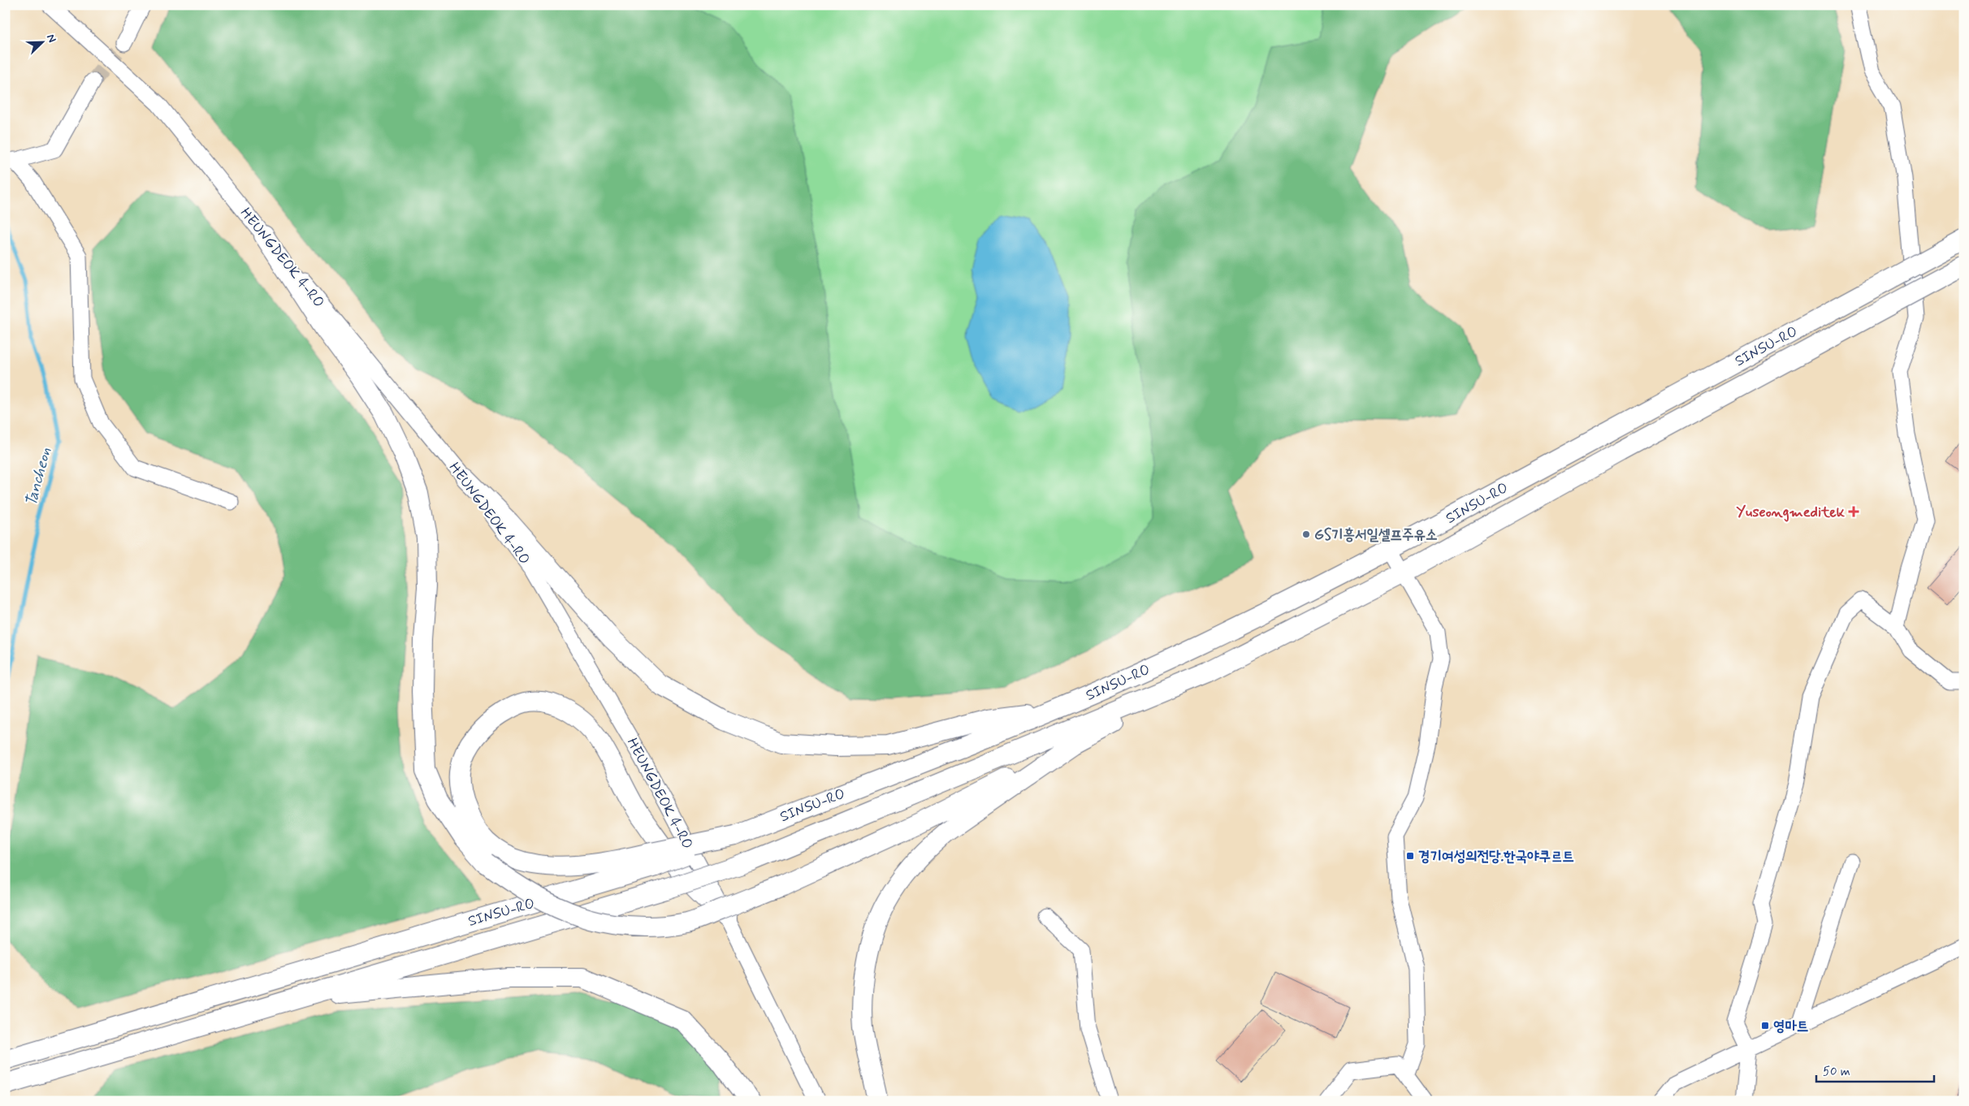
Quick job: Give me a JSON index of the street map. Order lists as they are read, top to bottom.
{
  "streets": {
    "main road": ["SINSU-RO"],
    "street": ["HEUNGDEOK 4-RO"]
  },
  "water": ["Tancheon"],
  "places": {
    "health": ["Yuseongmeditek"],
    "other": ["GS기흥서일셀프주유소"],
    "transit": ["경기여성의전당.한국야쿠르트", "영마트"]
  },
  "scale_bar": "50 m",
  "north": "top right"
}
